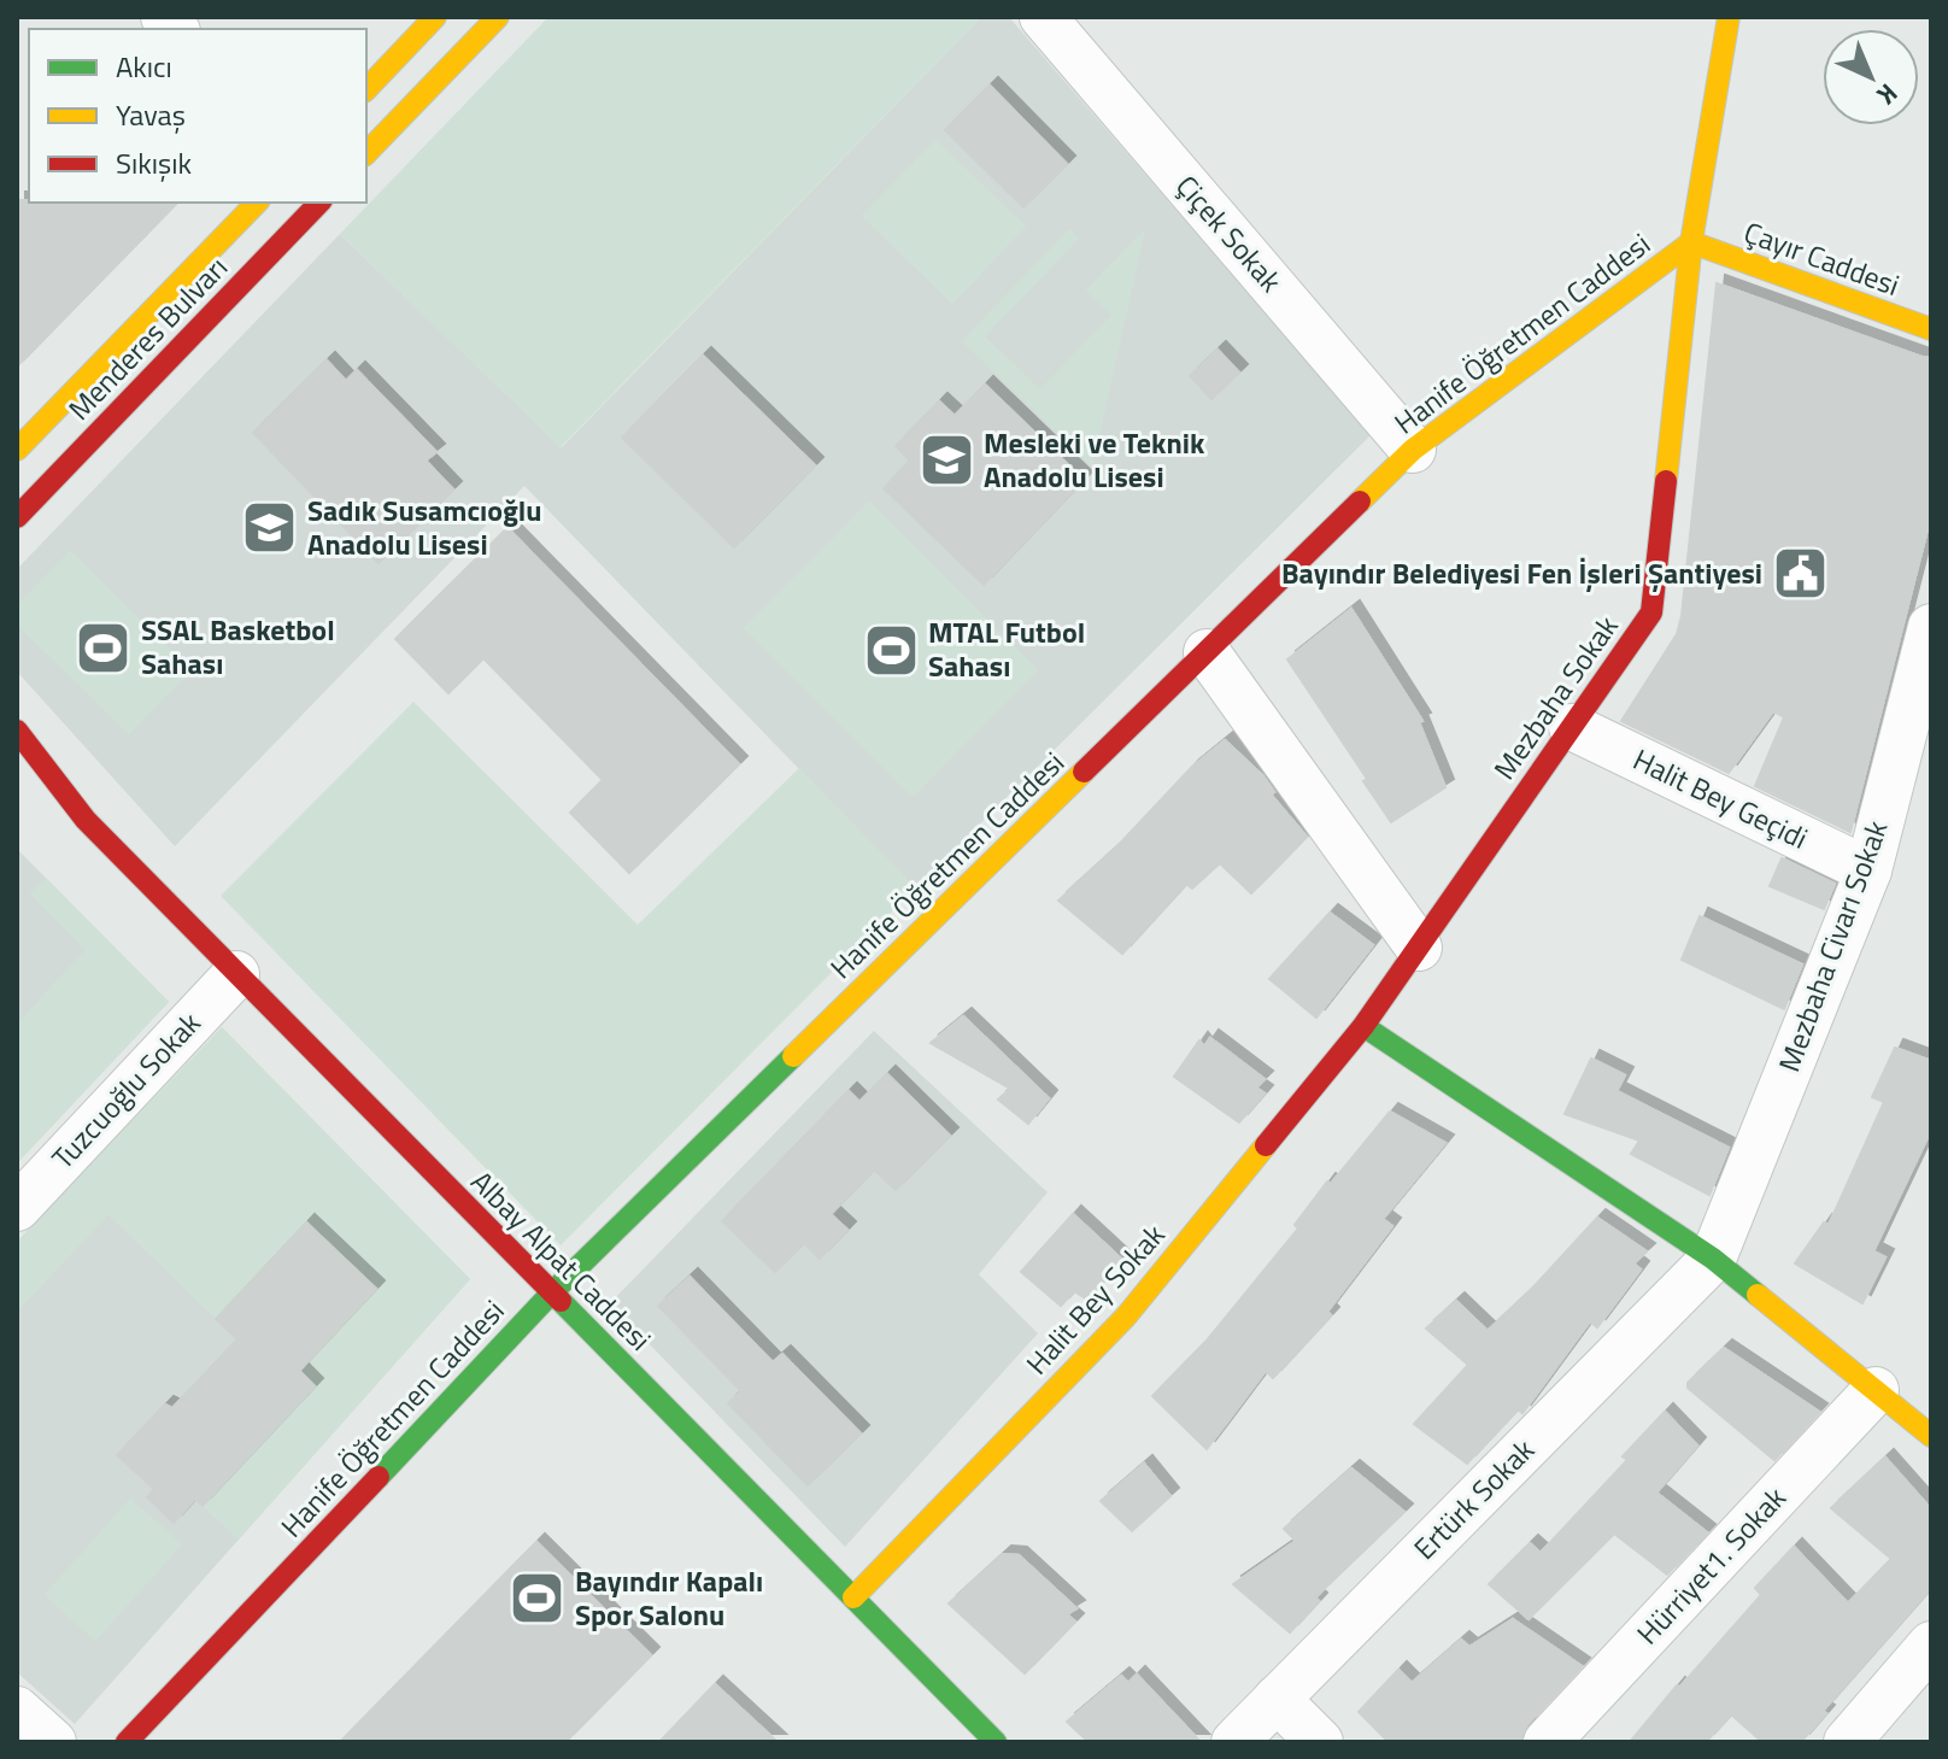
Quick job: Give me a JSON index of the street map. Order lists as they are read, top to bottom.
{
  "streets": {
    "street": [
      "Çiçek Sokak",
      "Çayır Caddesi",
      "Hanife Öğretmen Caddesi",
      "Menderes Bulvarı",
      "Mezbaha Sokak",
      "Halit Bey Geçidi",
      "Mezbaha Civarı Sokak",
      "Tuzcuoğlu Sokak",
      "Albay Alpat Caddesi",
      "Halit Bey Sokak",
      "Ertürk Sokak",
      "Hürriyet1. Sokak"
    ]
  },
  "crossings": [
    ["Çiçek Sokak", "Hanife Öğretmen Caddesi"],
    ["Çayır Caddesi", "Hanife Öğretmen Caddesi"],
    ["Çayır Caddesi", "Mezbaha Sokak"],
    ["Hanife Öğretmen Caddesi", "Mezbaha Sokak"],
    ["Hanife Öğretmen Caddesi", "Albay Alpat Caddesi"],
    ["Mezbaha Sokak", "Halit Bey Geçidi"],
    ["Mezbaha Sokak", "Halit Bey Sokak"],
    ["Halit Bey Geçidi", "Mezbaha Civarı Sokak"],
    ["Mezbaha Civarı Sokak", "Ertürk Sokak"],
    ["Tuzcuoğlu Sokak", "Albay Alpat Caddesi"],
    ["Albay Alpat Caddesi", "Halit Bey Sokak"]
  ],
  "places": {
    "school or university": ["Mesleki ve Teknik Anadolu Lisesi", "Sadık Susamcıoğlu Anadolu Lisesi"],
    "public building": ["Bayındır Belediyesi Fen İşleri Şantiyesi"],
    "sports": ["SSAL Basketbol Sahası", "MTAL Futbol Sahası", "Bayındır Kapalı Spor Salonu"]
  },
  "legend": ["Akıcı", "Yavaş", "Sıkışık"],
  "north": "bottom right"
}
